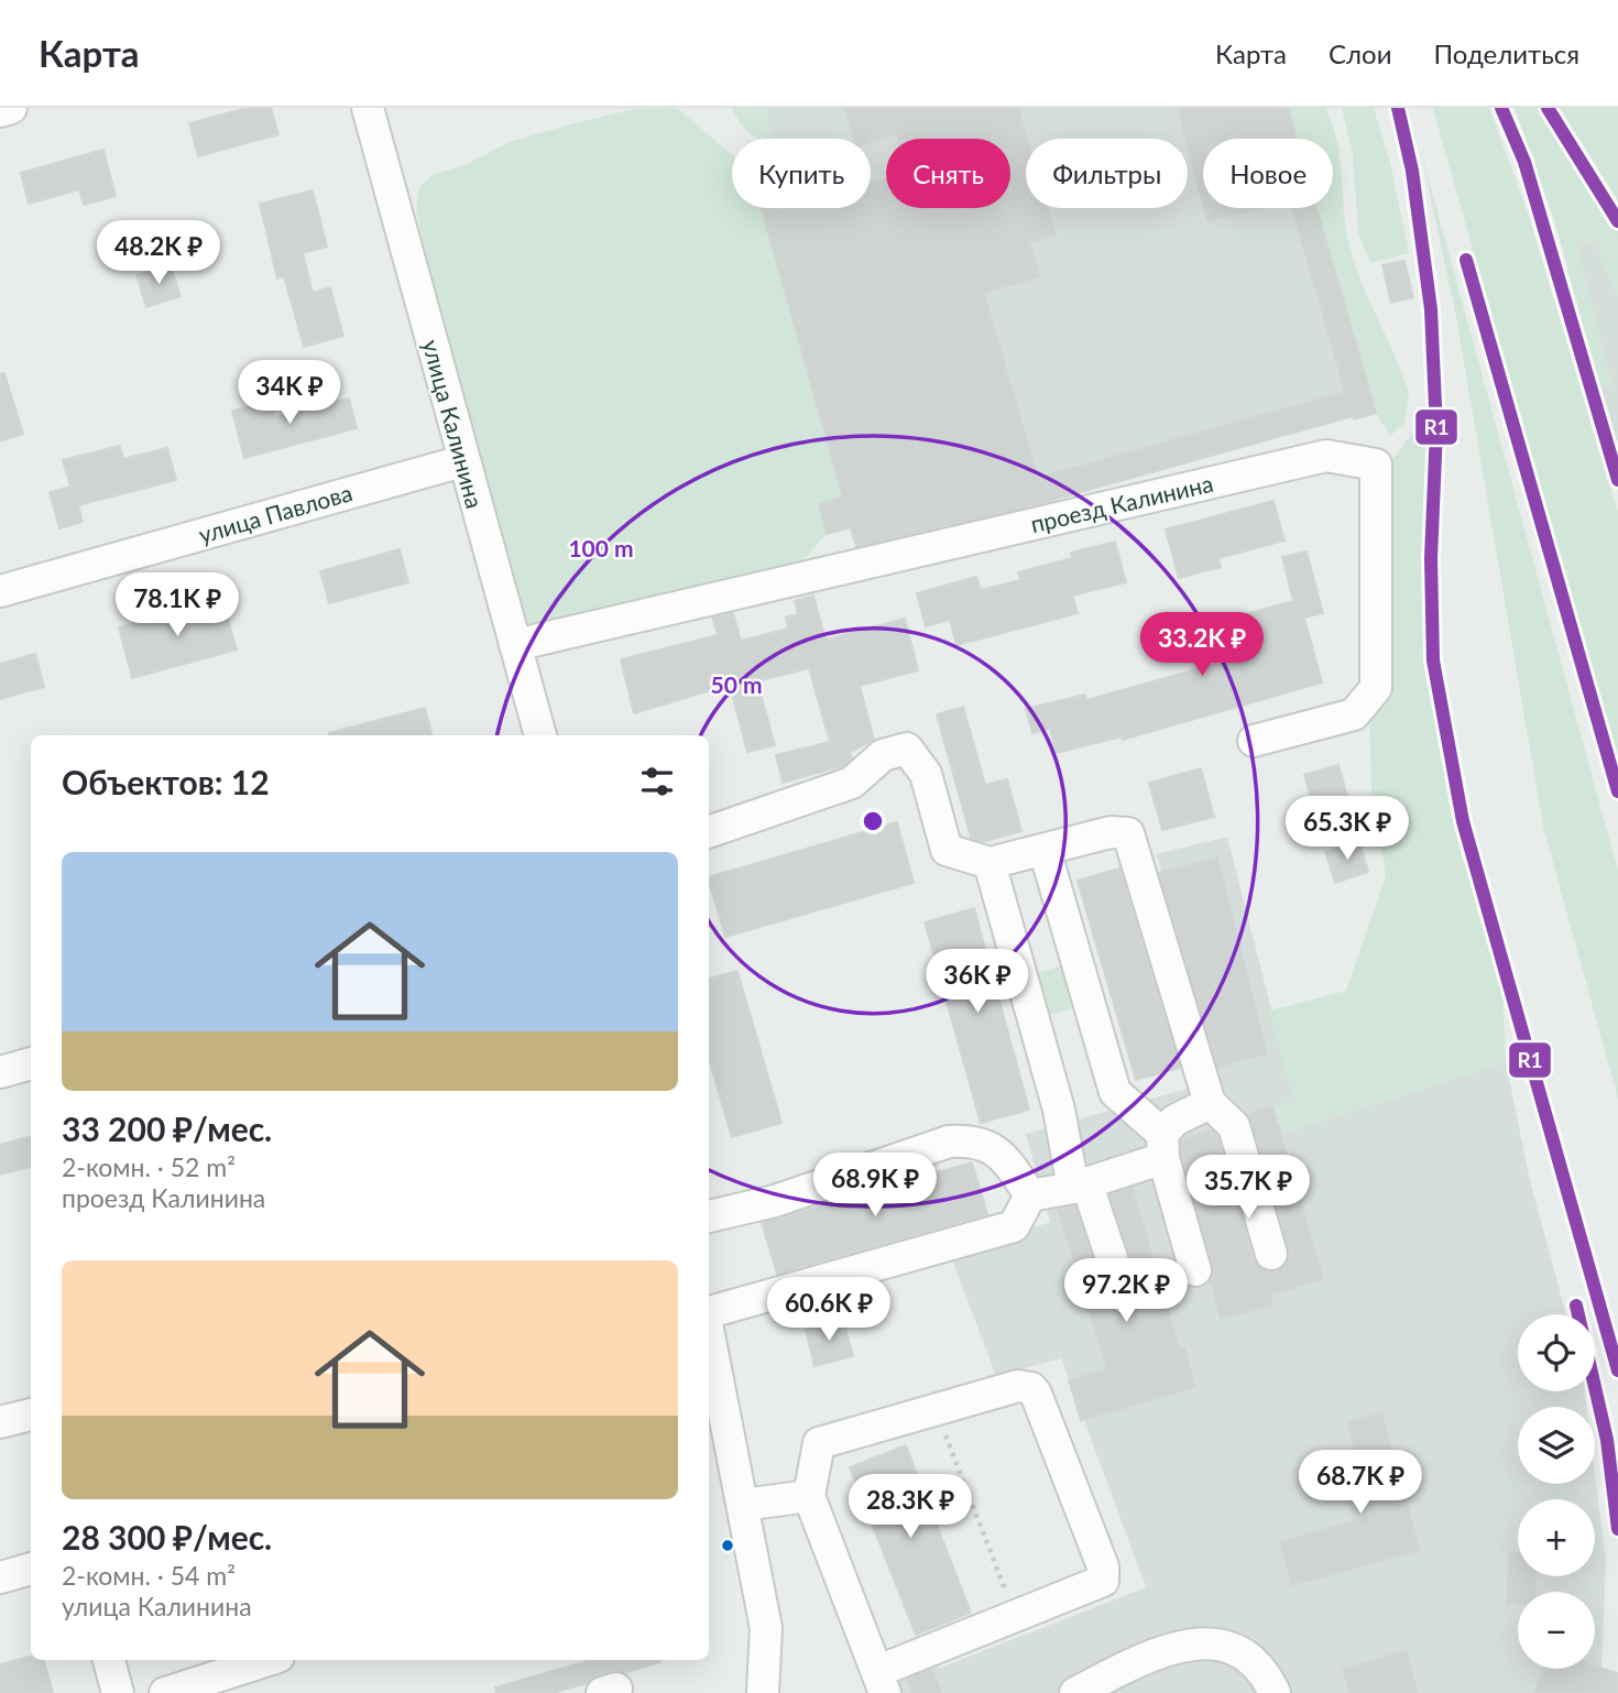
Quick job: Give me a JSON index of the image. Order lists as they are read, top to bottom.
{
  "streets": {
    "street": ["улица Калинина", "проезд Калинина", "улица Павлова"]
  },
  "crossings": [
    ["улица Калинина", "проезд Калинина"],
    ["улица Калинина", "улица Павлова"]
  ],
  "lines": ["transit line R1"],
  "page": {
    "header": "Карта",
    "nav": ["Карта", "Слои", "Поделиться"],
    "chip": [
      "Купить",
      "Снять",
      "Фильтры",
      "Новое"
    ],
    "price": [
      "48.2K ₽",
      "34K ₽",
      "78.1K ₽",
      "33.2K ₽",
      "65.3K ₽",
      "36K ₽",
      "68.9K ₽",
      "35.7K ₽",
      "97.2K ₽",
      "60.6K ₽",
      "68.7K ₽",
      "28.3K ₽"
    ],
    "heading": "Объектов: 12",
    "list": [
      {
        "name": "33 200 ₽/мес.",
        "note": "2-комн. · 52 m² · проезд Калинина"
      },
      {
        "name": "28 300 ₽/мес.",
        "note": "2-комн. · 54 m² · улица Калинина"
      }
    ],
    "map_buttons": ["+", "−"]
  },
  "rings": ["100 m", "50 m"]
}
